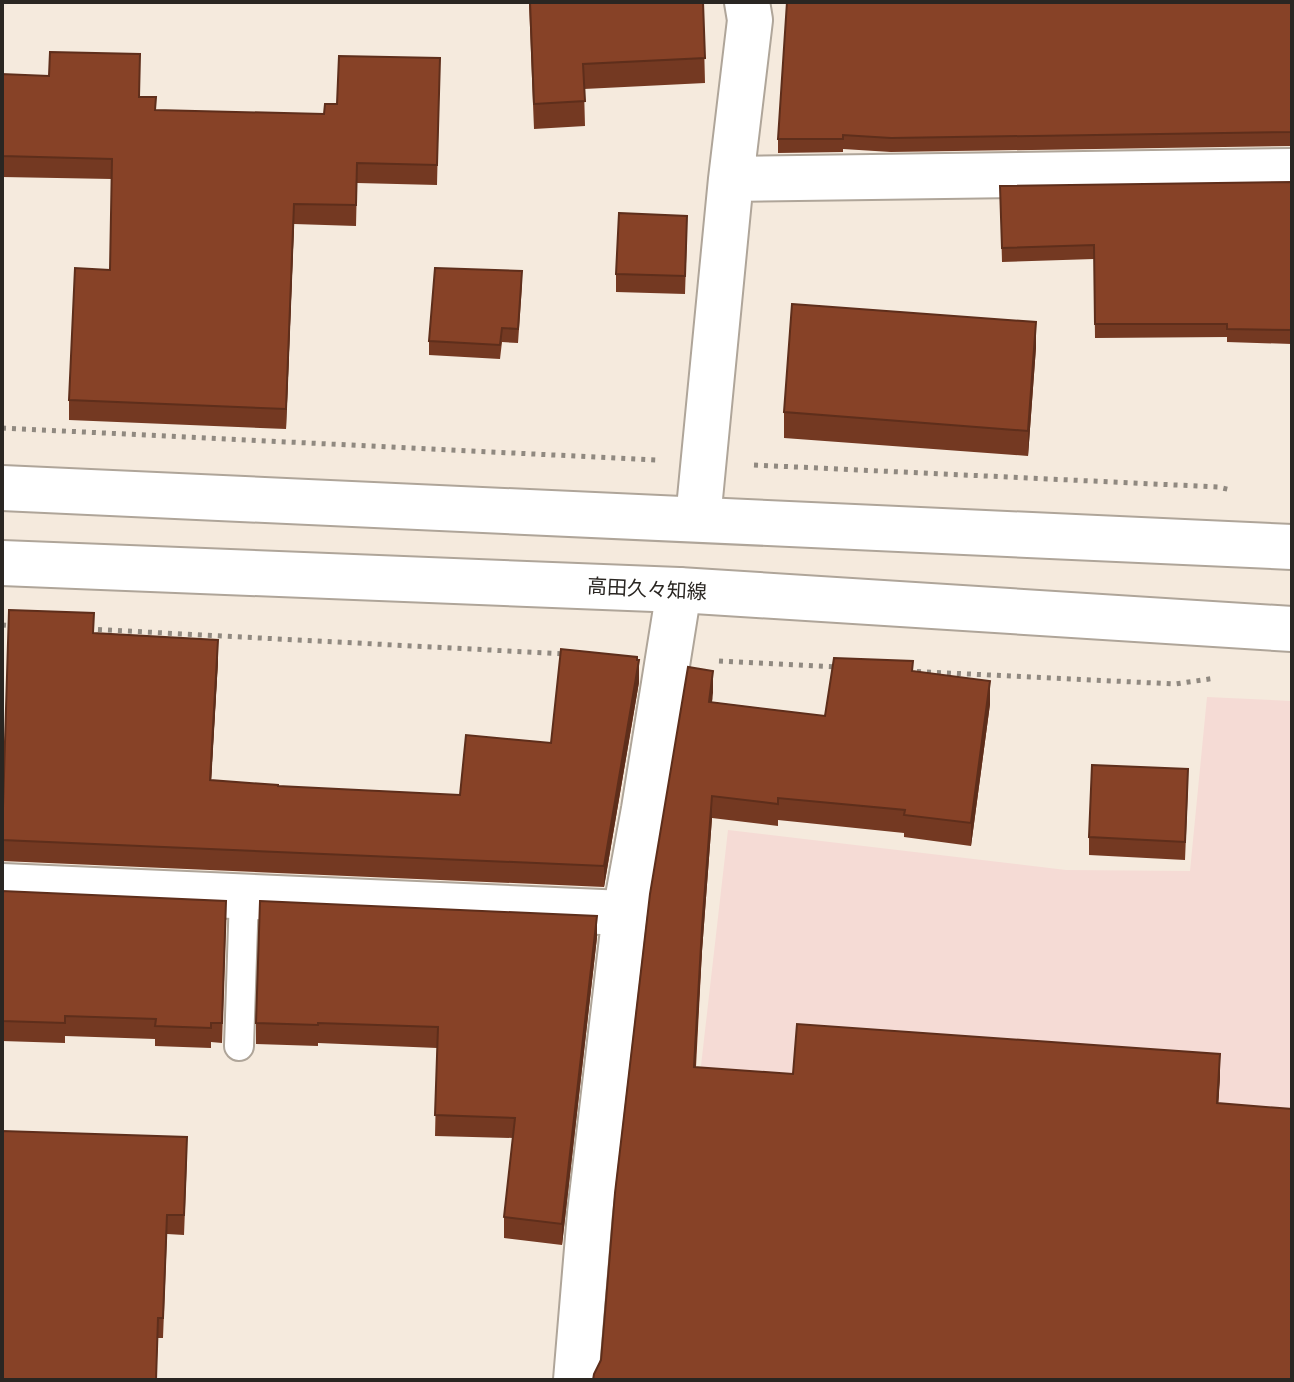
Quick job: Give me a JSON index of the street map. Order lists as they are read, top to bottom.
{
  "streets": {
    "main road": ["高田久々知線"]
  }
}
